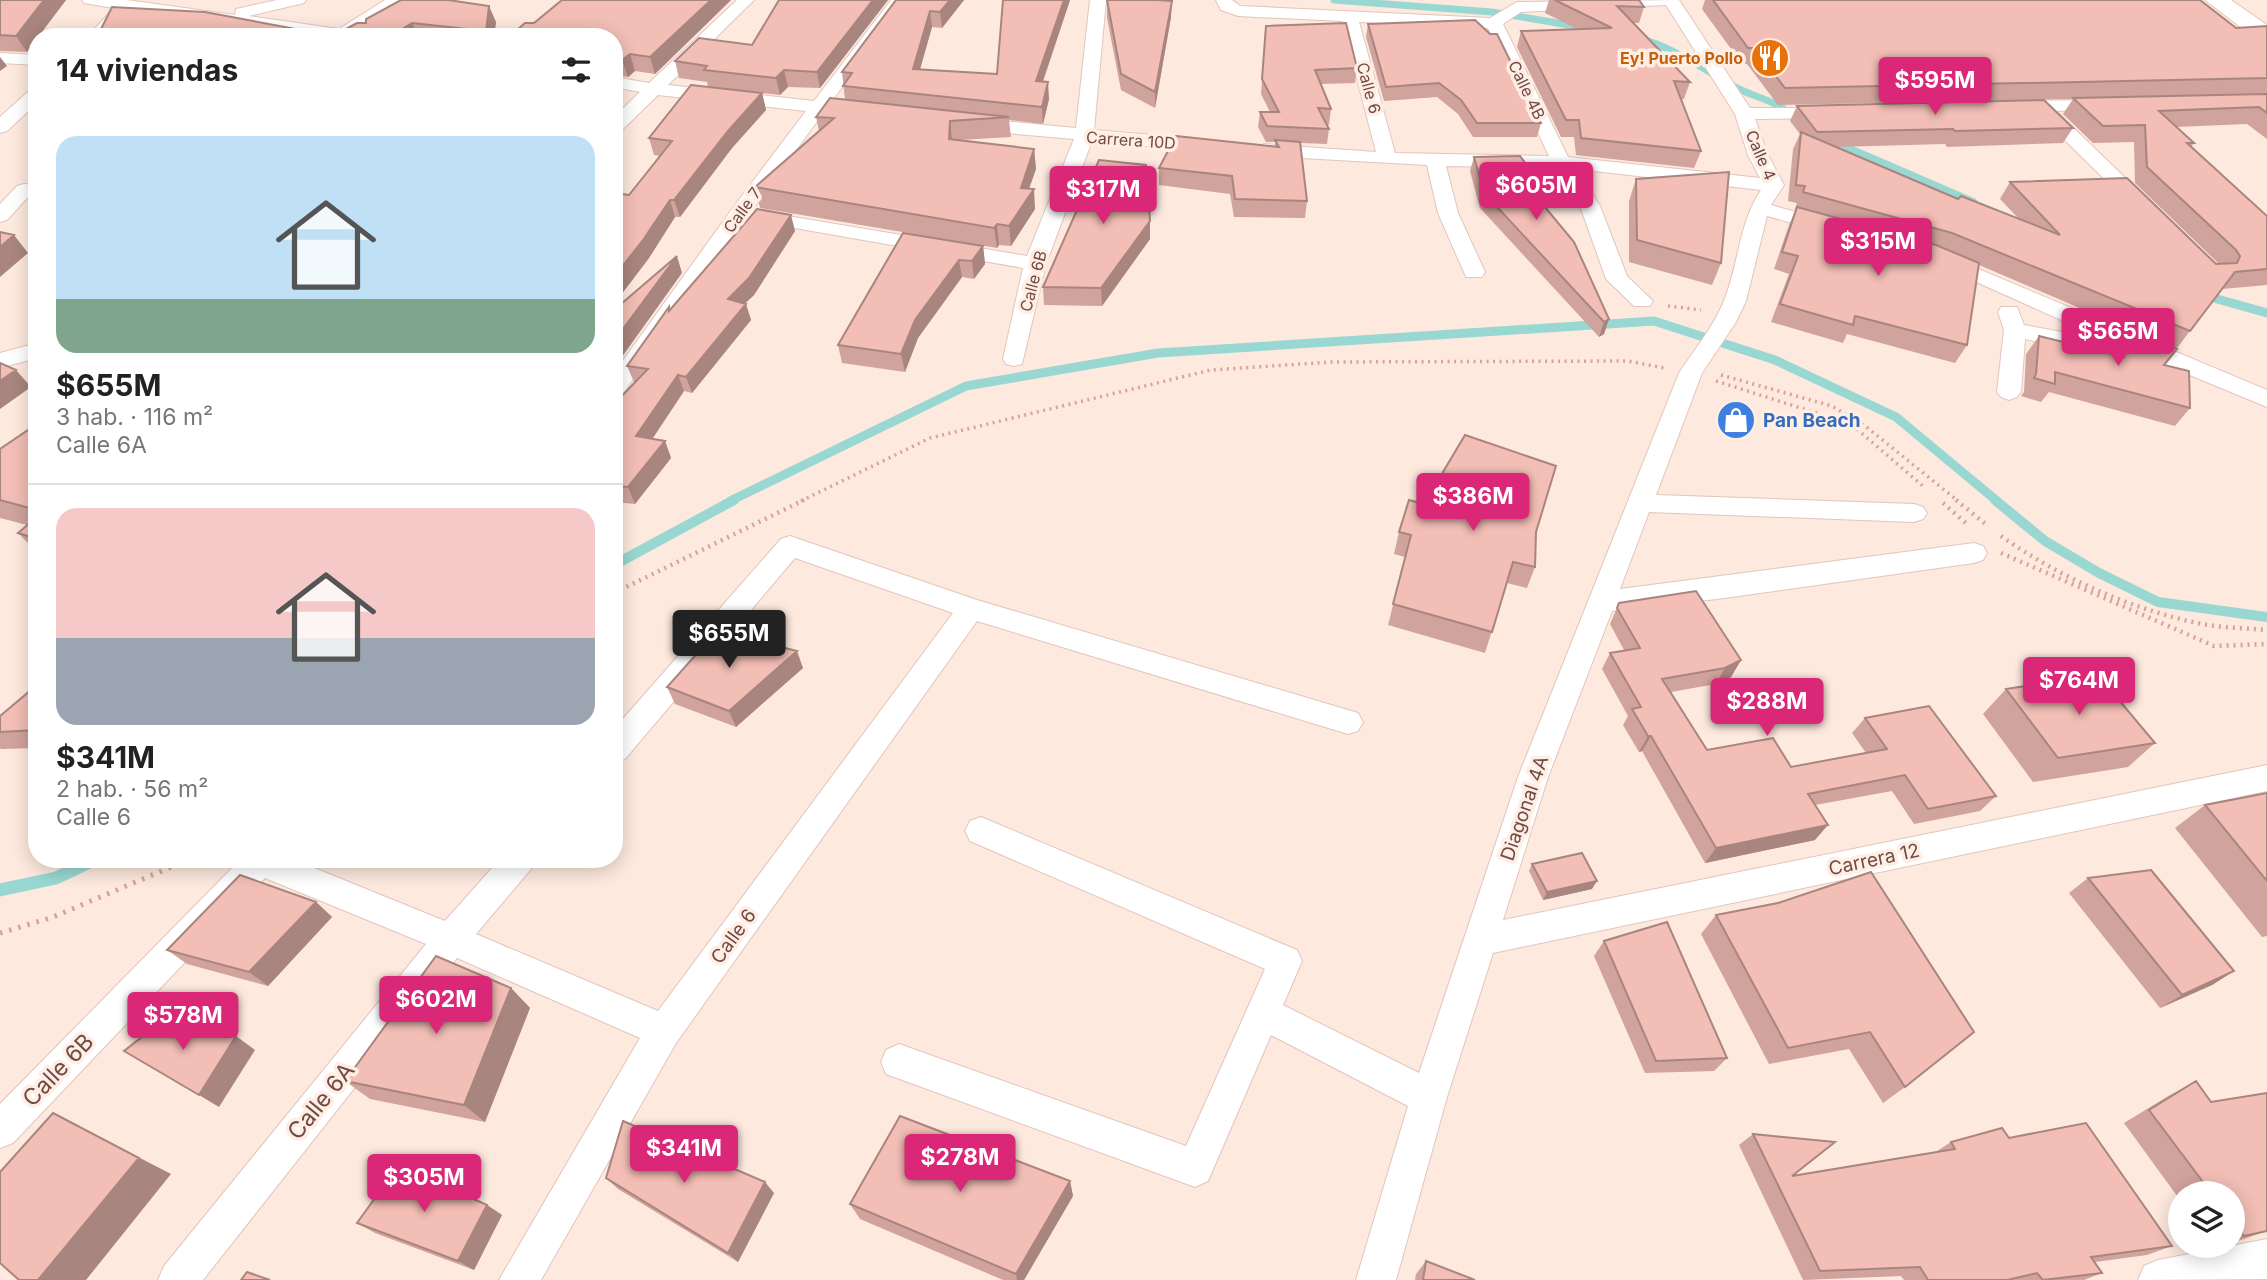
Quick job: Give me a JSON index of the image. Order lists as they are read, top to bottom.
{
  "streets": {
    "street": [
      "Calle 6",
      "Calle 4B",
      "Carrera 10D",
      "Calle 4",
      "Calle 7",
      "Calle 6B",
      "Diagonal 4A",
      "Carrera 12",
      "Calle 6A"
    ]
  },
  "crossings": [
    ["Calle 6", "Carrera 10D"],
    ["Calle 4B", "Carrera 10D"],
    ["Carrera 10D", "Calle 4"],
    ["Carrera 10D", "Calle 6B"],
    ["Calle 4", "Diagonal 4A"],
    ["Diagonal 4A", "Carrera 12"]
  ],
  "places": {
    "restaurant": ["Ey! Puerto Pollo"],
    "shop": ["Pan Beach"]
  },
  "page": {
    "heading": "14 viviendas",
    "price": [
      "$595M",
      "$605M",
      "$317M",
      "$315M",
      "$565M",
      "$386M",
      "$655M",
      "$764M",
      "$288M",
      "$602M",
      "$578M",
      "$341M",
      "$278M",
      "$305M"
    ],
    "list": [
      {
        "name": "$655M",
        "note": "3 hab. · 116 m² · Calle 6A"
      },
      {
        "name": "$341M",
        "note": "2 hab. · 56 m² · Calle 6"
      }
    ]
  }
}
